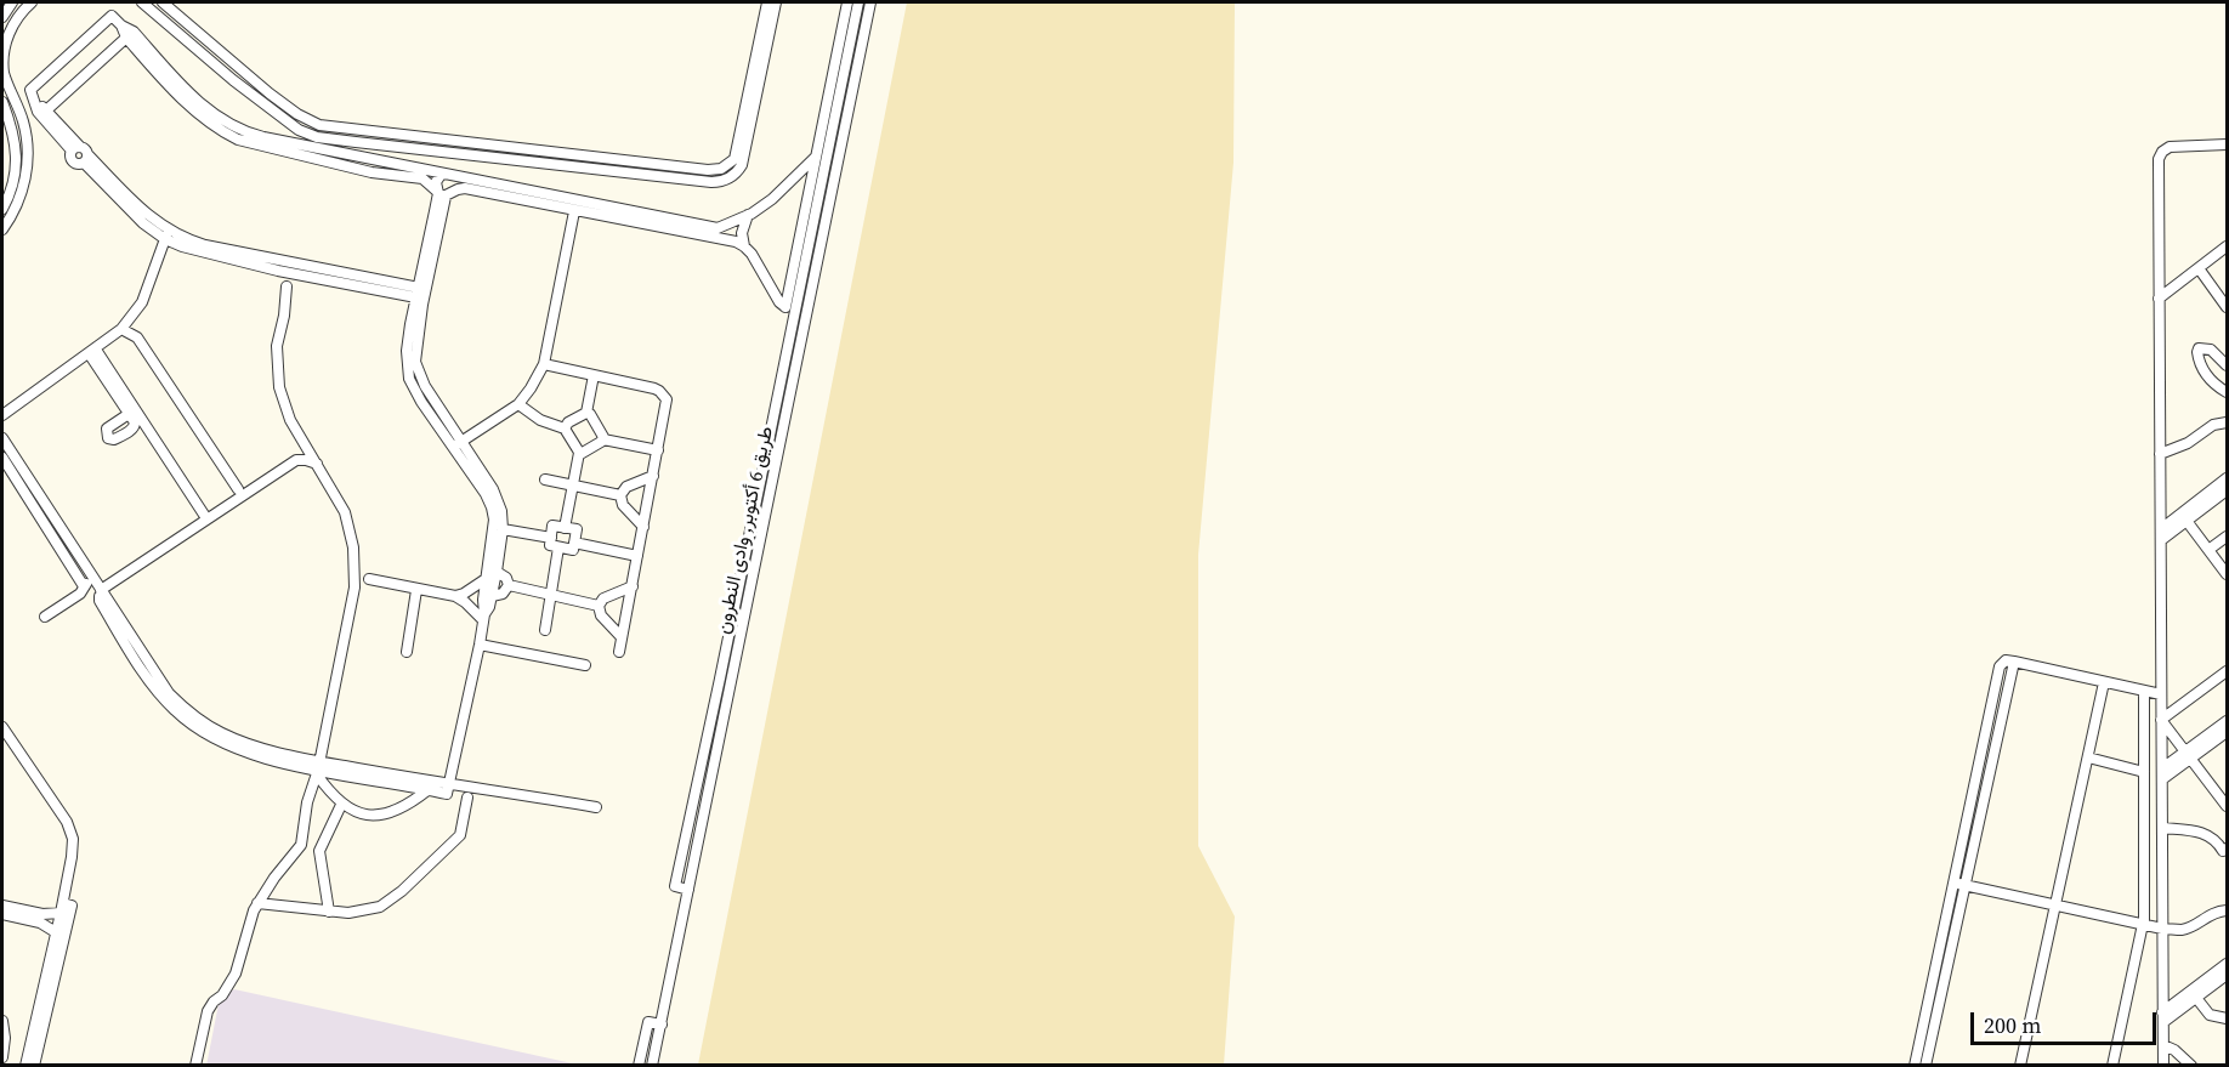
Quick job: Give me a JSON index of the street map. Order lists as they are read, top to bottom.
{
  "streets": {
    "street": ["طريق 6 أكتوبر, وادى النطرون"]
  },
  "scale_bar": "200 m"
}
